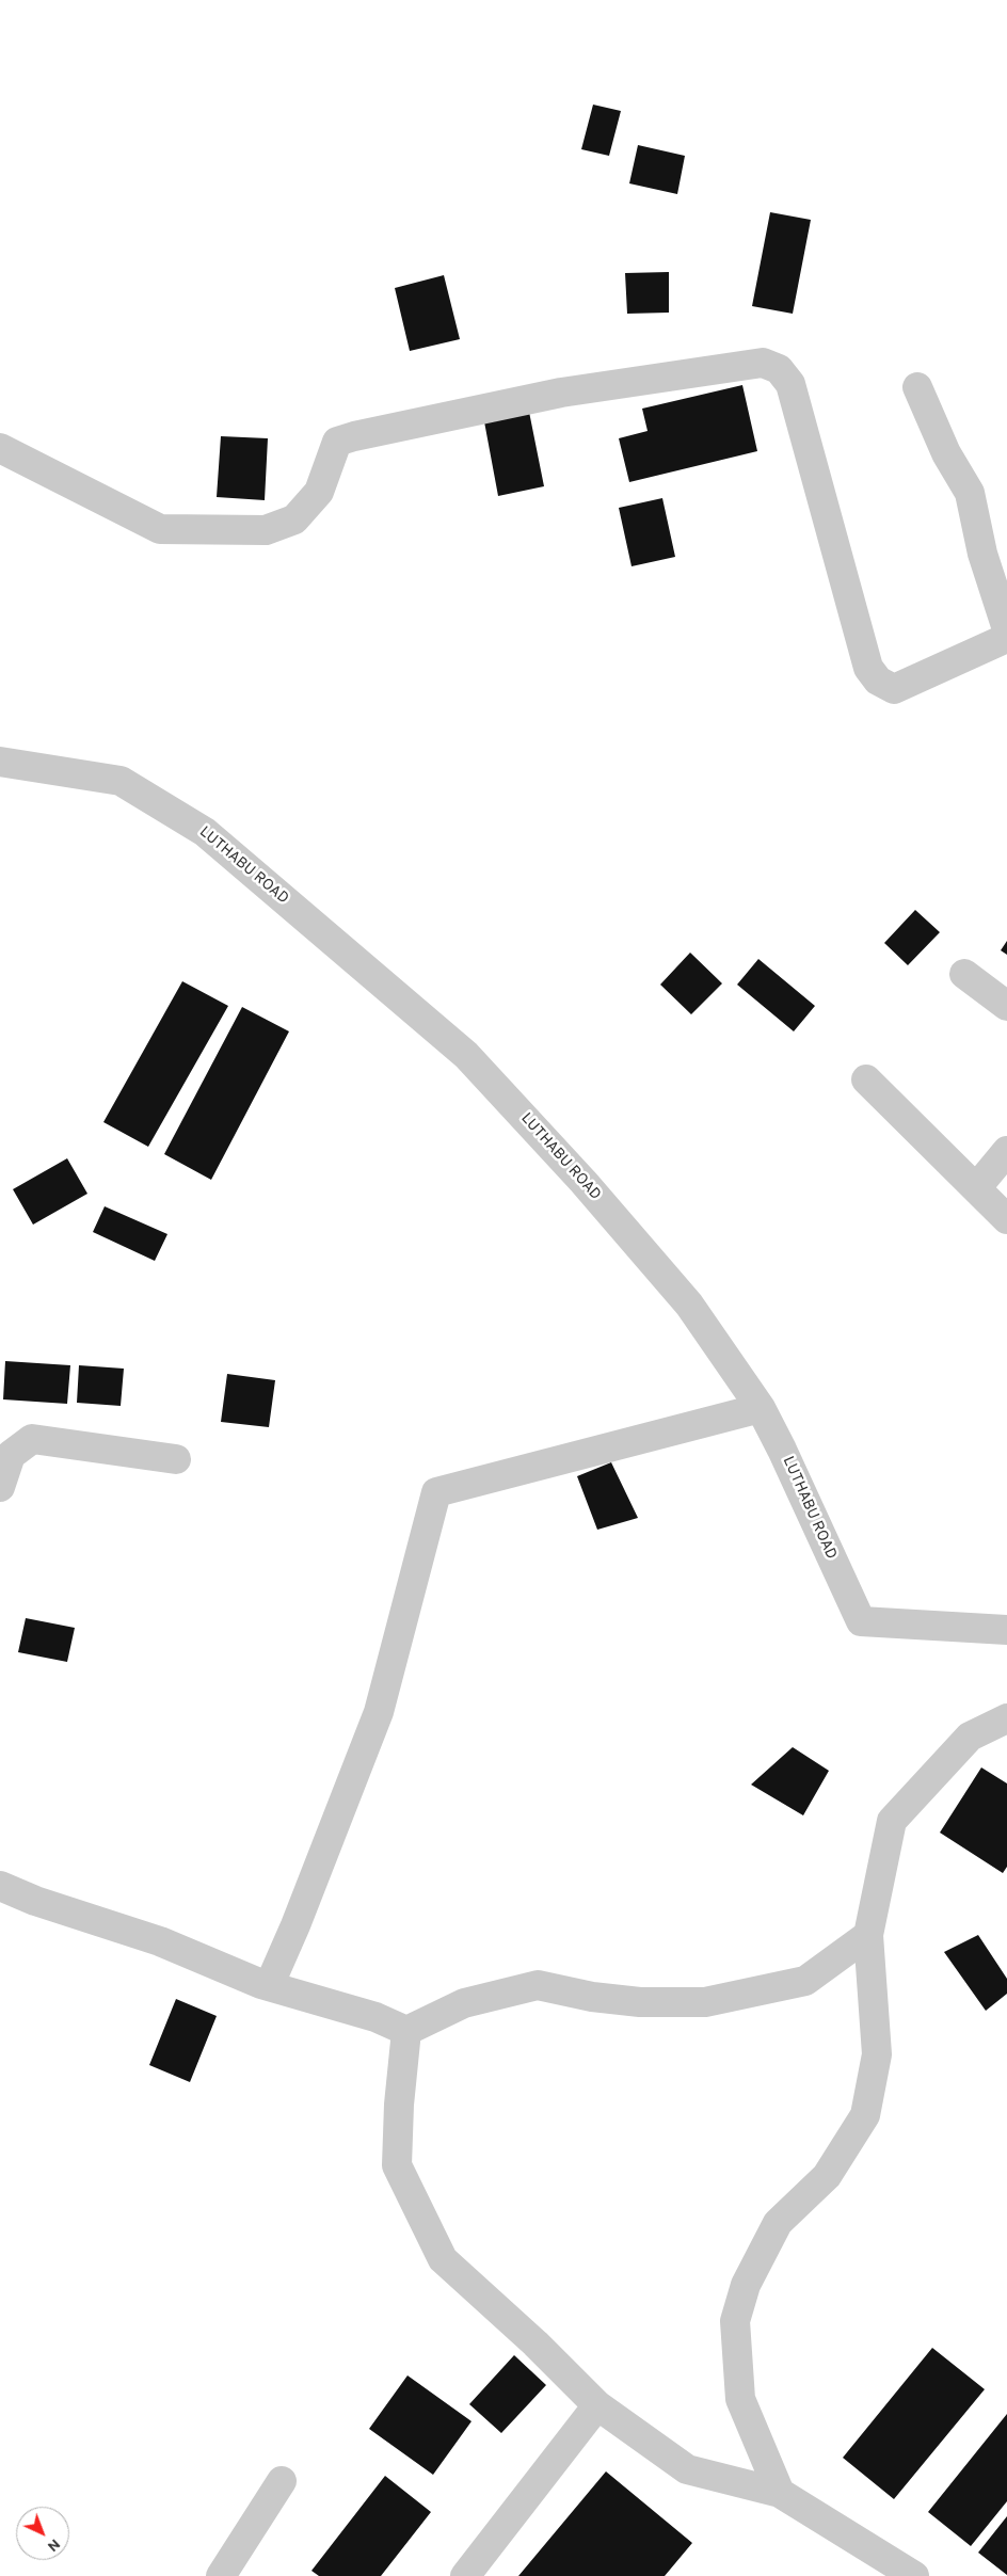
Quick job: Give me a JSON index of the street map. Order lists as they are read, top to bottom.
{
  "streets": {
    "street": ["LUTHABU ROAD"]
  },
  "north": "bottom right"
}
